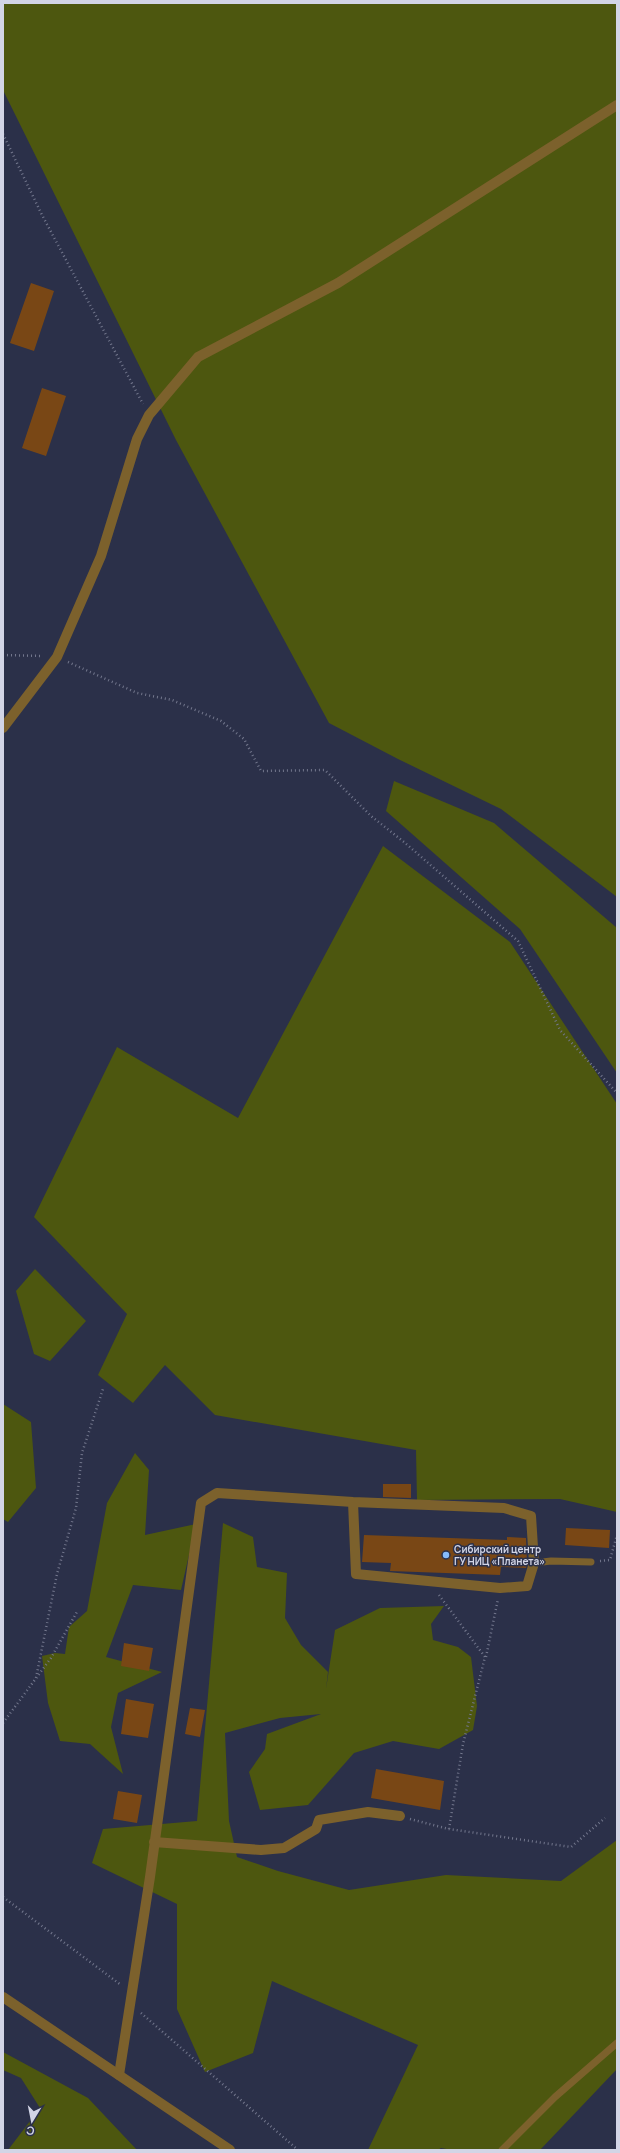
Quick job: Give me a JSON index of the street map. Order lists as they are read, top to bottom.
{
  "places": ["Сибирский центр ГУ НИЦ «Планета»"],
  "north": "bottom"
}
